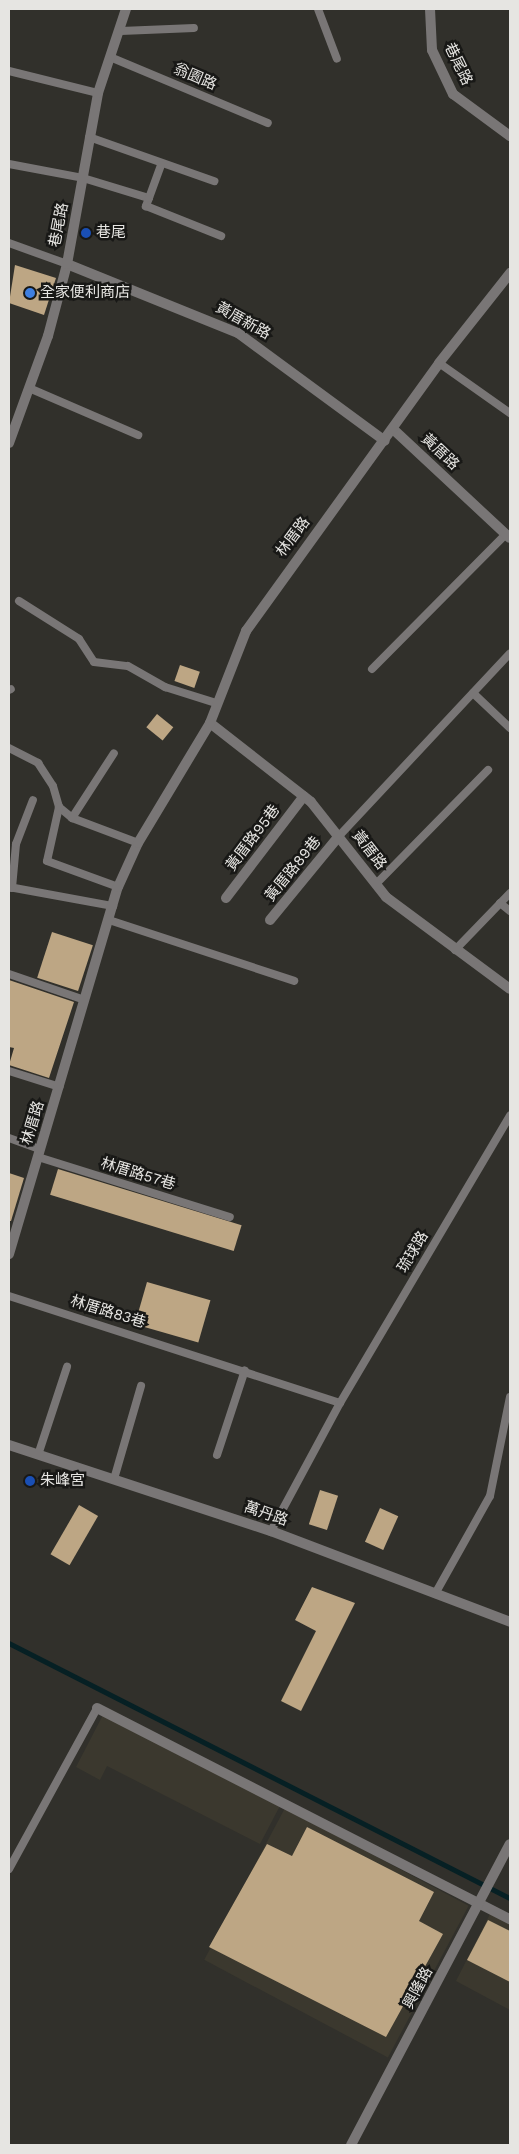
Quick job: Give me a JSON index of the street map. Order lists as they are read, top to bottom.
{
  "streets": {
    "street": [
      "巷尾路",
      "黃厝新路",
      "黃厝路",
      "林厝路",
      "黃厝路95巷",
      "黃厝路89巷",
      "萬丹路",
      "興隆路"
    ],
    "lane": [
      "翁園路",
      "林厝路57巷",
      "琉球路",
      "林厝路83巷"
    ]
  },
  "crossings": [
    ["巷尾路", "翁園路"],
    ["巷尾路", "黃厝新路"],
    ["黃厝新路", "林厝路"],
    ["黃厝路", "林厝路"],
    ["黃厝路", "黃厝路95巷"],
    ["黃厝路", "黃厝路89巷"],
    ["林厝路", "林厝路57巷"],
    ["琉球路", "萬丹路"]
  ],
  "places": ["巷尾", "全家便利商店", "朱峰宮"]
}
